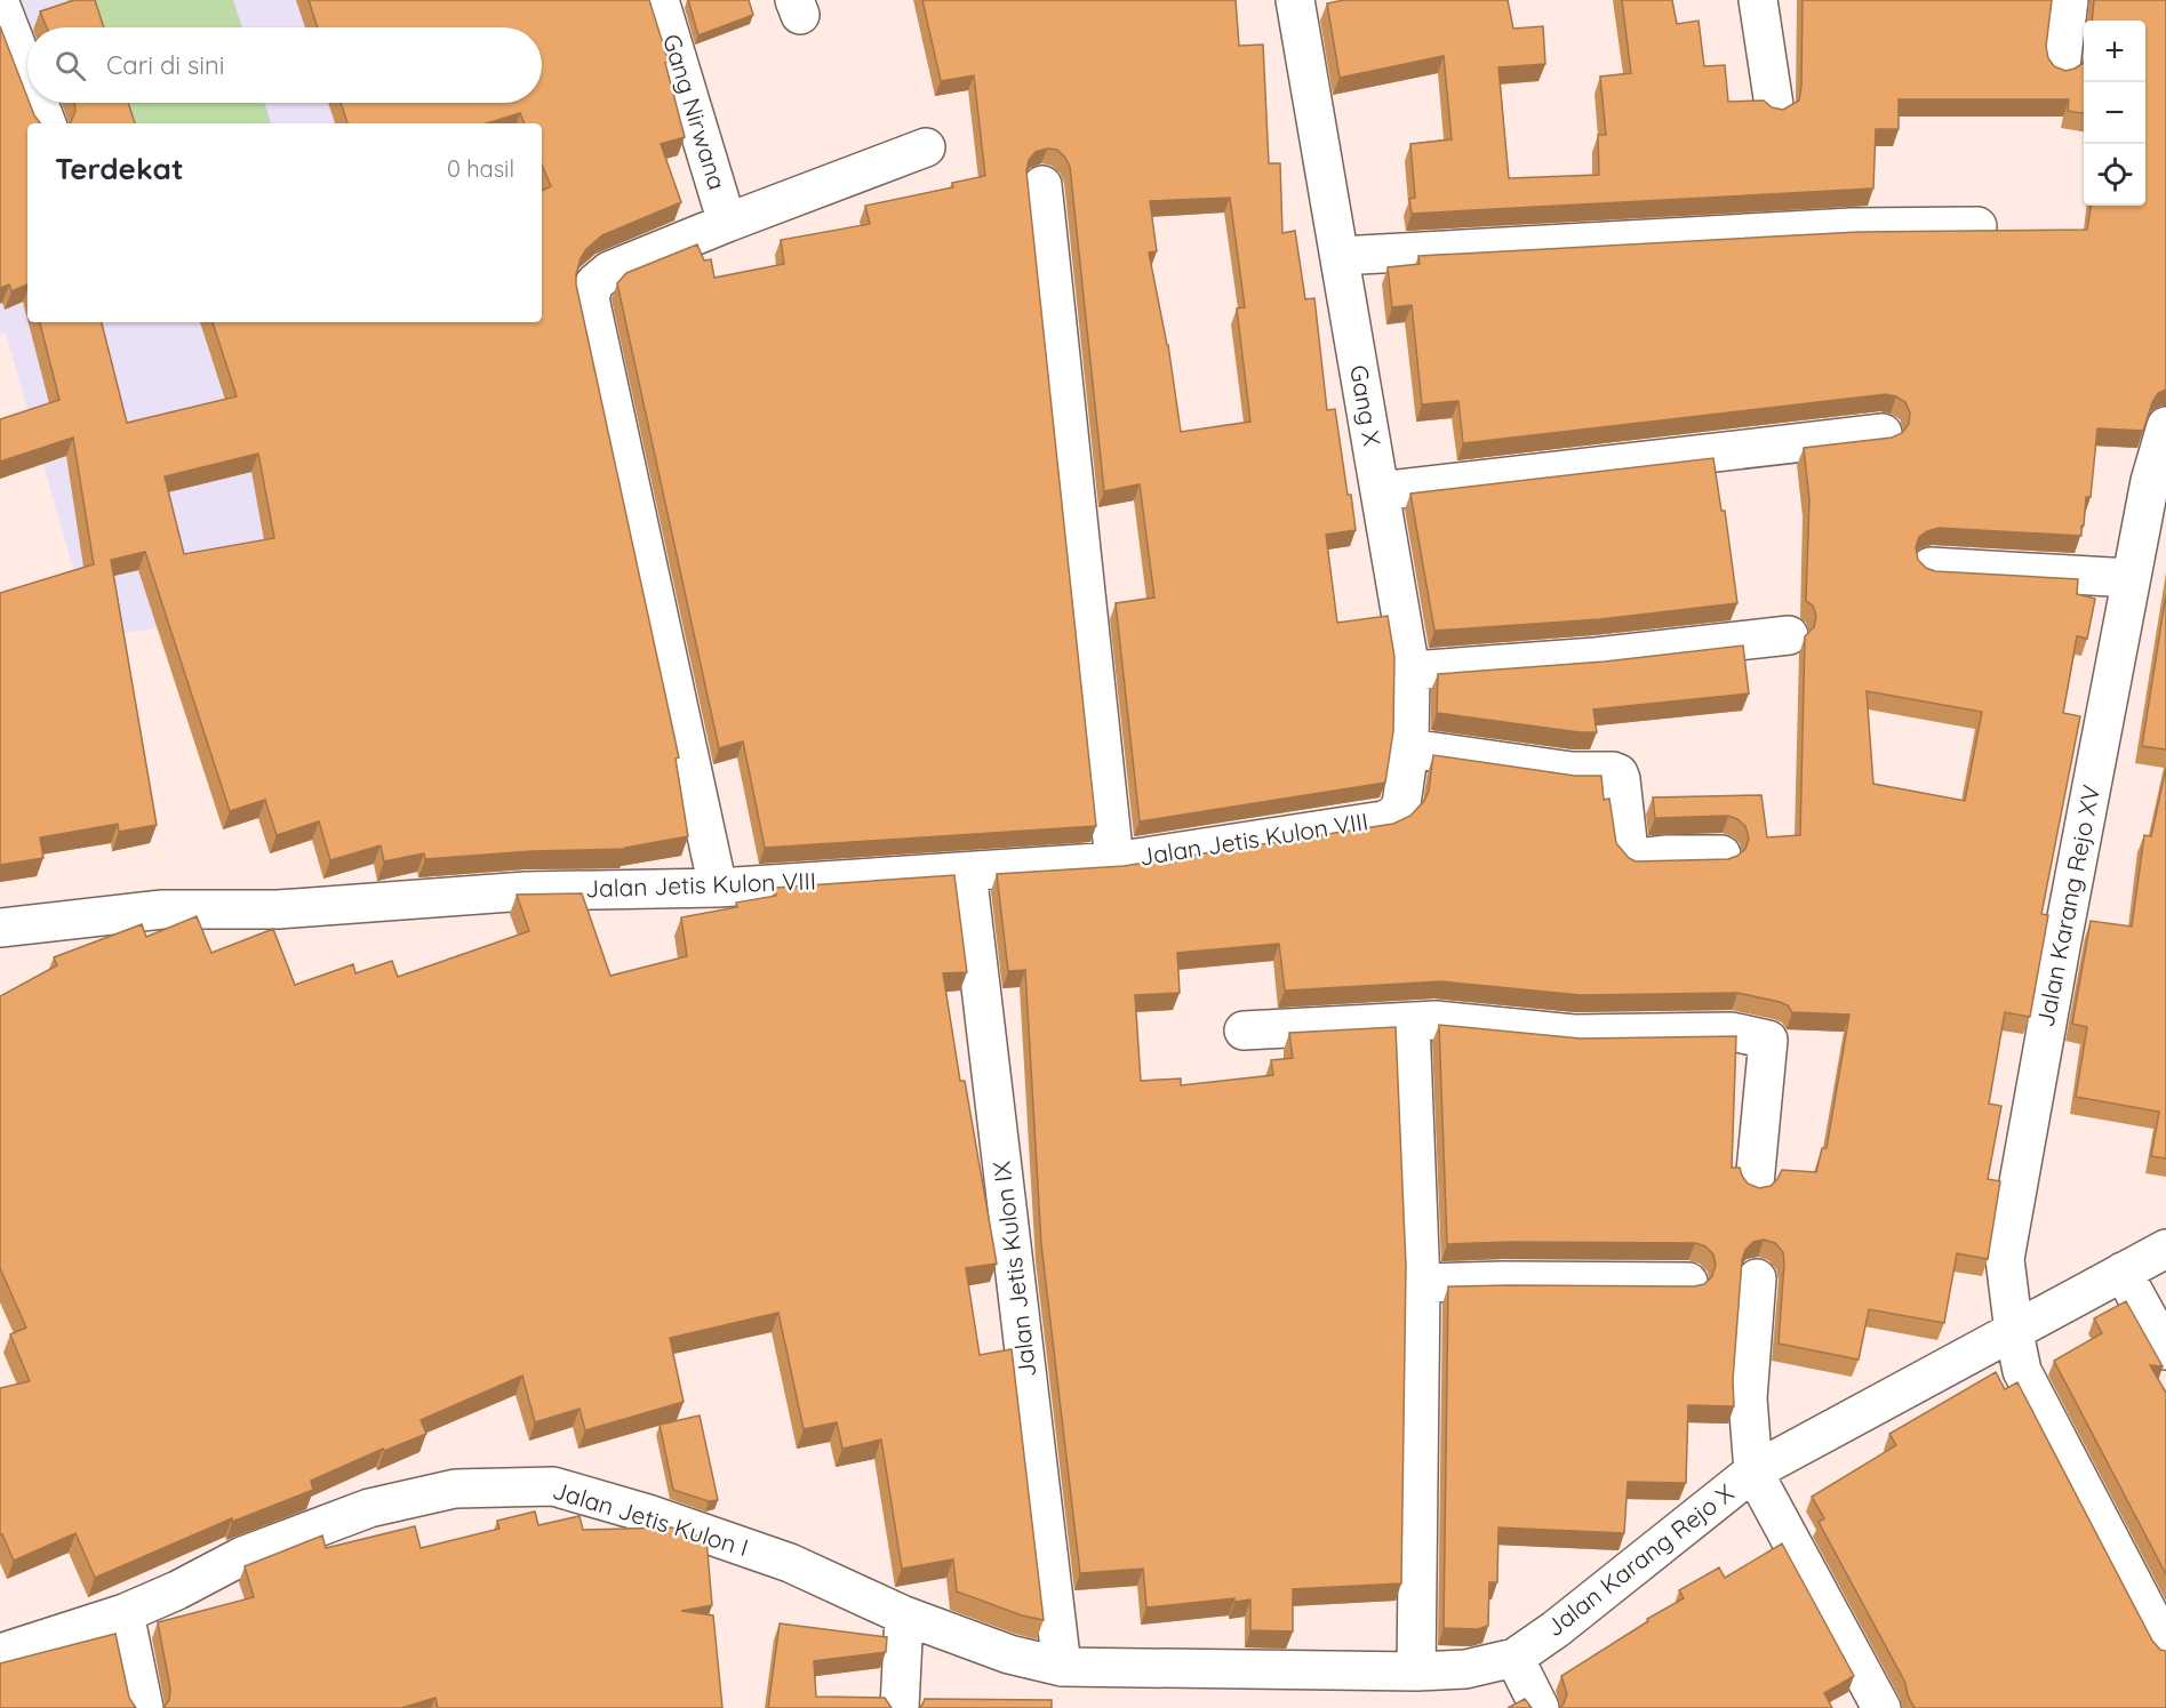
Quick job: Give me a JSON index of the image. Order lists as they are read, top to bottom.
{
  "streets": {
    "street": [
      "Gang Nirwana",
      "Gang X",
      "Jalan Jetis Kulon VIII",
      "Jalan Karang Rejo XV",
      "Jalan Jetis Kulon IX",
      "Jalan Jetis Kulon I",
      "Jalan Karang Rejo X"
    ]
  },
  "crossings": [
    ["Gang X", "Jalan Jetis Kulon VIII"],
    ["Jalan Jetis Kulon VIII", "Jalan Jetis Kulon IX"],
    ["Jalan Karang Rejo XV", "Jalan Karang Rejo X"],
    ["Jalan Jetis Kulon IX", "Jalan Jetis Kulon I"],
    ["Jalan Jetis Kulon IX", "Jalan Karang Rejo X"],
    ["Jalan Jetis Kulon I", "Jalan Karang Rejo X"]
  ],
  "page": {
    "map_buttons": ["+", "−"],
    "search": "Cari di sini",
    "heading": ["Terdekat", "0 hasil"]
  }
}
